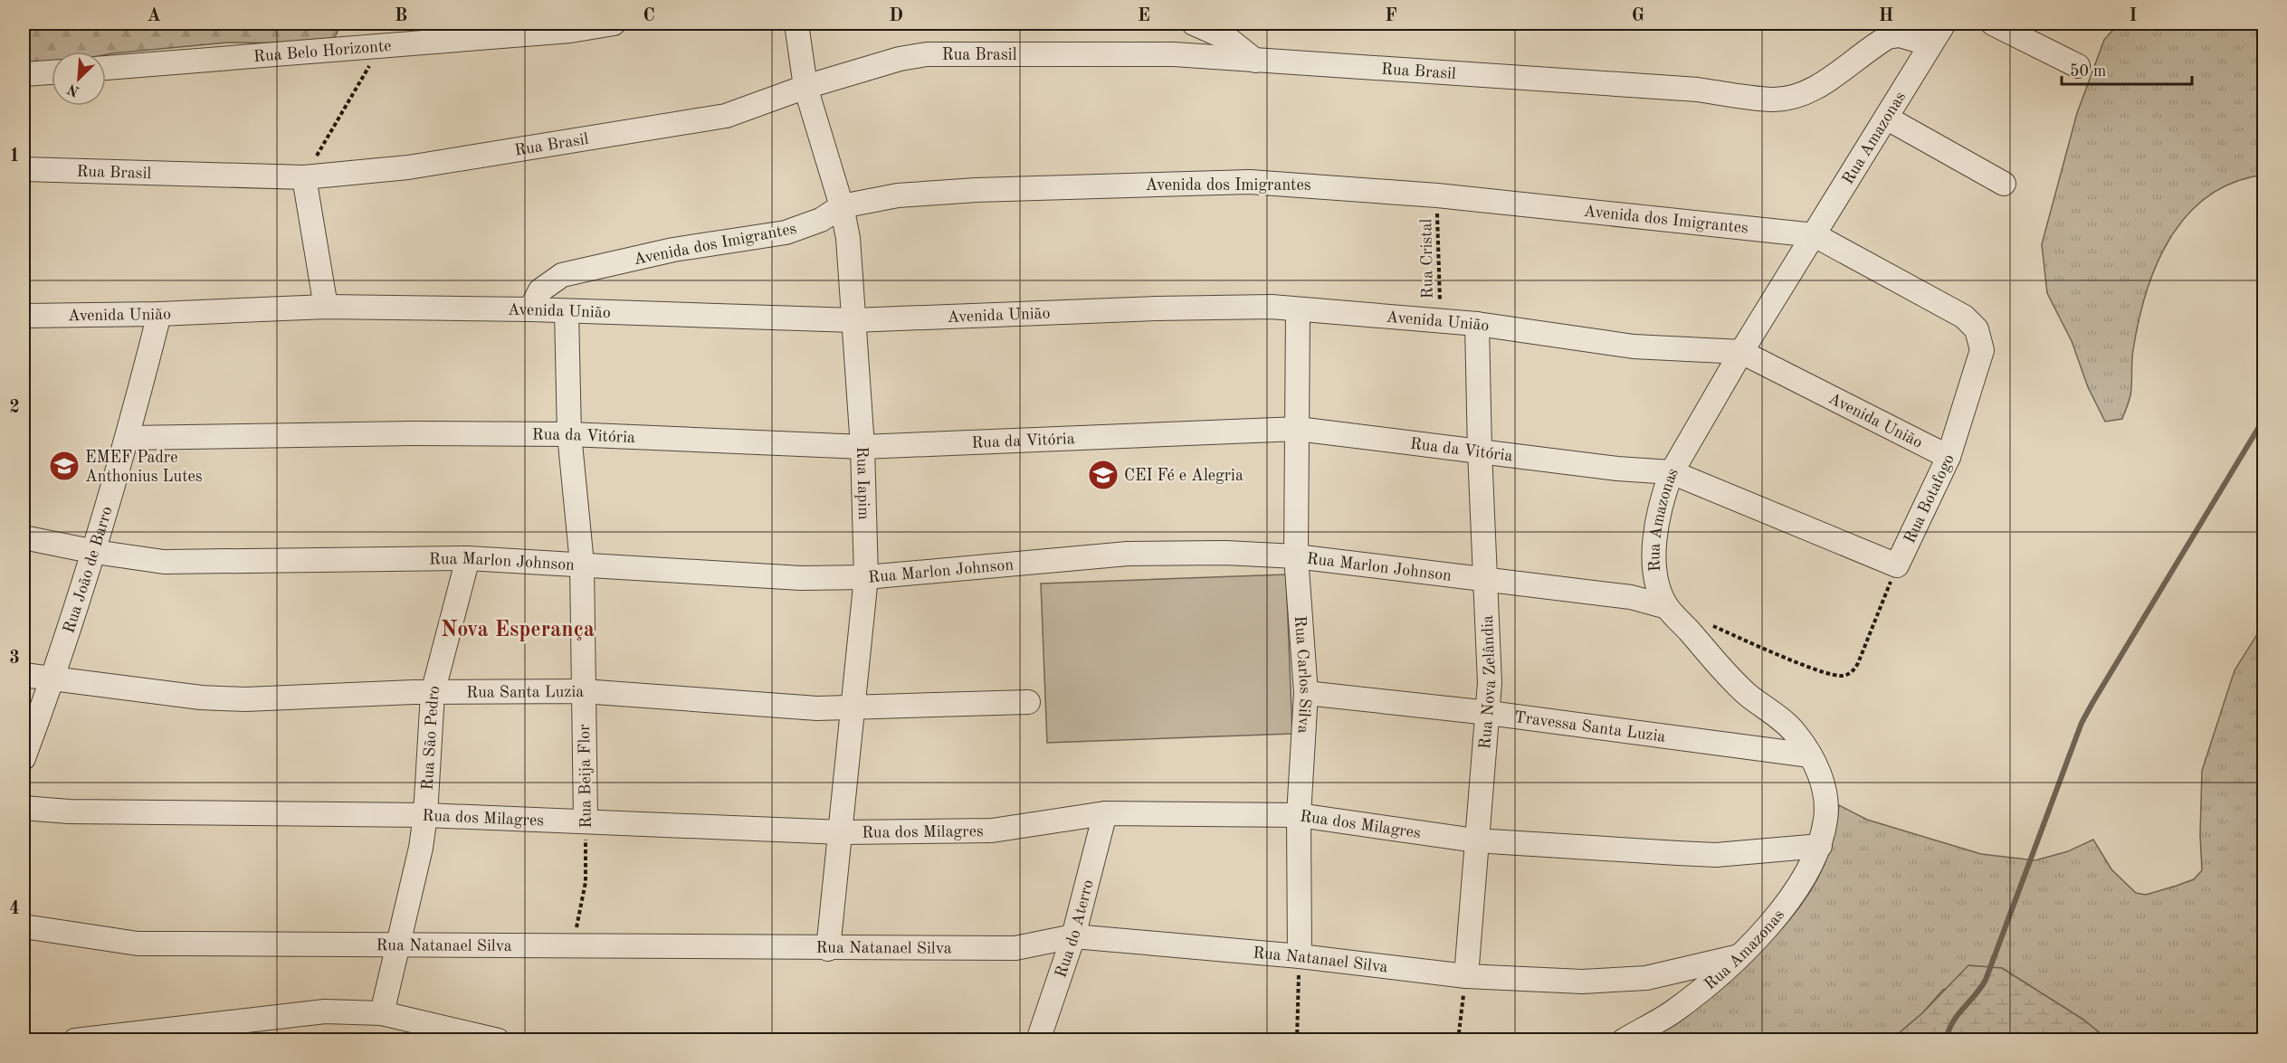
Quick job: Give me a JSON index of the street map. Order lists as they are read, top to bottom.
{
  "streets": {
    "street": [
      "Rua Belo Horizonte",
      "Rua Brasil",
      "Rua Amazonas",
      "Avenida dos Imigrantes",
      "Avenida União",
      "Rua da Vitória",
      "Rua Iapim",
      "Rua Botafogo",
      "Rua Marlon Johnson",
      "Rua João de Barro",
      "Rua Carlos Silva",
      "Rua Nova Zelândia",
      "Rua Santa Luzia",
      "Travessa Santa Luzia",
      "Rua São Pedro",
      "Rua Beija Flor",
      "Rua dos Milagres",
      "Rua do Aterro",
      "Rua Natanael Silva"
    ],
    "path": ["Rua Cristal"]
  },
  "crossings": [
    ["Rua Brasil", "Rua Amazonas"],
    ["Rua Brasil", "Rua Iapim"],
    ["Rua Amazonas", "Avenida dos Imigrantes"],
    ["Rua Amazonas", "Avenida União"],
    ["Rua Amazonas", "Rua da Vitória"],
    ["Rua Amazonas", "Rua Marlon Johnson"],
    ["Rua Amazonas", "Travessa Santa Luzia"],
    ["Rua Amazonas", "Rua dos Milagres"],
    ["Rua Amazonas", "Rua Natanael Silva"],
    ["Avenida dos Imigrantes", "Rua Cristal"],
    ["Avenida dos Imigrantes", "Avenida União"],
    ["Avenida dos Imigrantes", "Rua Iapim"],
    ["Avenida dos Imigrantes", "Rua Botafogo"],
    ["Rua Cristal", "Avenida União"],
    ["Avenida União", "Rua Iapim"],
    ["Avenida União", "Rua Botafogo"],
    ["Avenida União", "Rua João de Barro"],
    ["Avenida União", "Rua Carlos Silva"],
    ["Avenida União", "Rua Nova Zelândia"],
    ["Avenida União", "Rua Beija Flor"],
    ["Rua da Vitória", "Rua Iapim"],
    ["Rua da Vitória", "Rua Botafogo"],
    ["Rua da Vitória", "Rua João de Barro"],
    ["Rua da Vitória", "Rua Carlos Silva"],
    ["Rua da Vitória", "Rua Nova Zelândia"],
    ["Rua da Vitória", "Rua Beija Flor"],
    ["Rua Iapim", "Rua Marlon Johnson"],
    ["Rua Iapim", "Rua Santa Luzia"],
    ["Rua Iapim", "Rua dos Milagres"],
    ["Rua Iapim", "Rua Natanael Silva"],
    ["Rua Marlon Johnson", "Rua João de Barro"],
    ["Rua Marlon Johnson", "Rua Carlos Silva"],
    ["Rua Marlon Johnson", "Rua Nova Zelândia"],
    ["Rua Marlon Johnson", "Rua São Pedro"],
    ["Rua Marlon Johnson", "Rua Beija Flor"],
    ["Rua João de Barro", "Rua Santa Luzia"],
    ["Rua Carlos Silva", "Travessa Santa Luzia"],
    ["Rua Carlos Silva", "Rua dos Milagres"],
    ["Rua Carlos Silva", "Rua Natanael Silva"],
    ["Rua Nova Zelândia", "Travessa Santa Luzia"],
    ["Rua Nova Zelândia", "Rua dos Milagres"],
    ["Rua Nova Zelândia", "Rua Natanael Silva"],
    ["Rua Santa Luzia", "Rua São Pedro"],
    ["Rua Santa Luzia", "Rua Beija Flor"],
    ["Rua São Pedro", "Rua dos Milagres"],
    ["Rua São Pedro", "Rua Natanael Silva"],
    ["Rua Beija Flor", "Rua dos Milagres"],
    ["Rua Beija Flor", "Rua Natanael Silva"],
    ["Rua dos Milagres", "Rua do Aterro"],
    ["Rua do Aterro", "Rua Natanael Silva"]
  ],
  "districts": ["Nova Esperança"],
  "places": {
    "school or university": ["EMEF Padre Anthonius Lutes", "CEI Fé e Alegria"]
  },
  "scale_bar": "50 m",
  "north": "bottom left",
  "grid": {
    "columns": [
      "A",
      "B",
      "C",
      "D",
      "E",
      "F",
      "G",
      "H",
      "I"
    ],
    "rows": [
      "1",
      "2",
      "3",
      "4"
    ]
  }
}
